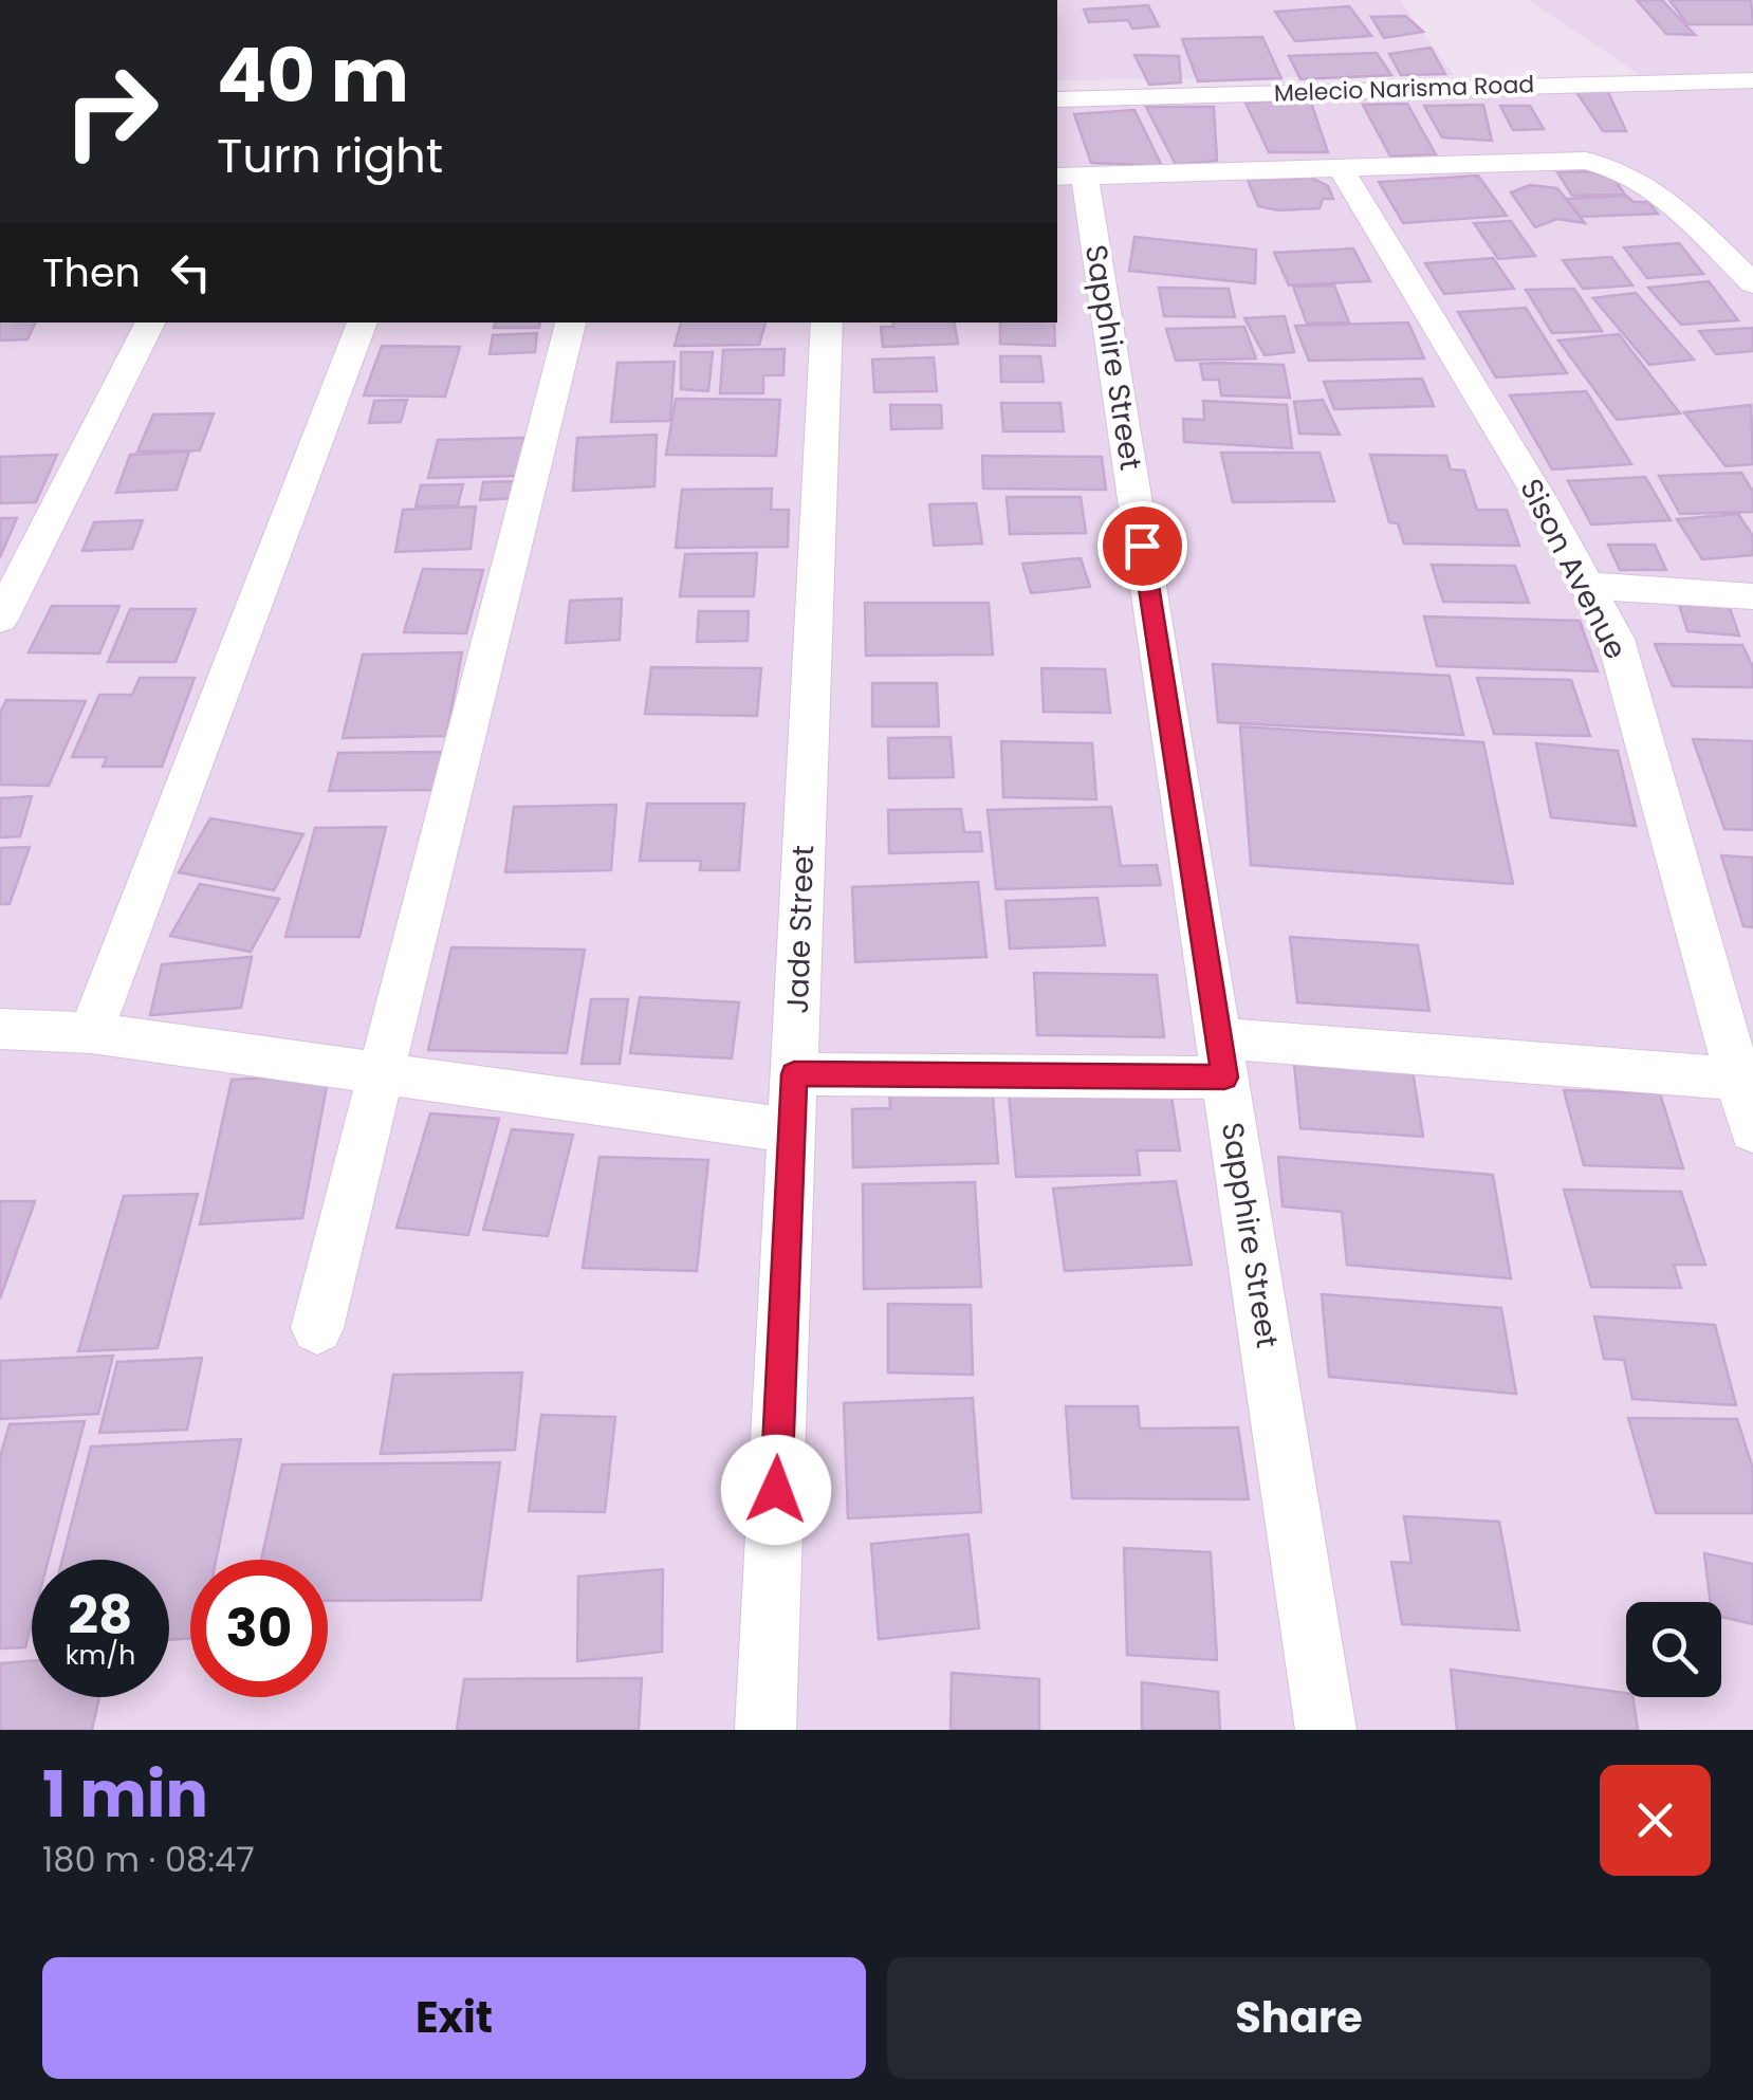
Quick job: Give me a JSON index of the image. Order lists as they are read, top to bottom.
{
  "streets": {
    "street": [
      "Melecio Narisma Road",
      "Sapphire Street",
      "Sison Avenue",
      "Jade Street"
    ]
  },
  "page": {
    "turn": ["40 m", "Turn right"],
    "then": "Then",
    "speed": "28 km/h",
    "limit": "30",
    "heading": ["1 min", "180 m · 08:47"],
    "buttons": ["Exit", "Share"]
  }
}
